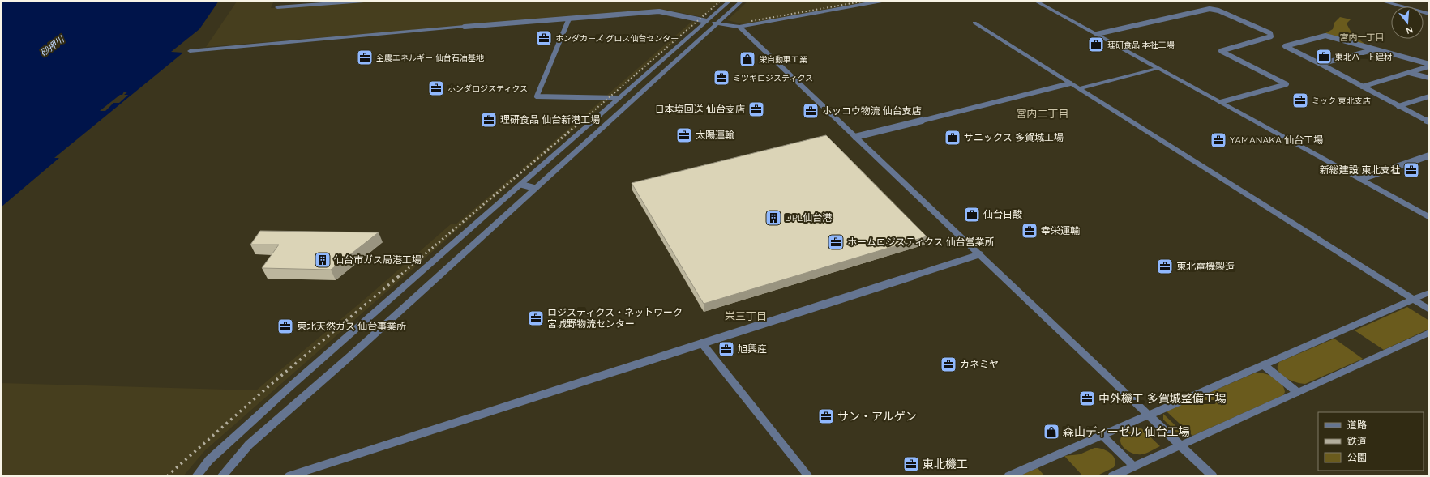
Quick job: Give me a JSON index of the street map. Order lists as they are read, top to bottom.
{
  "districts": ["宮内一丁目", "宮内二丁目", "栄三丁目"],
  "water": ["砂押川"],
  "places": {
    "office": [
      "ホンダカーズ グロス仙台センター",
      "理研食品 本社工場",
      "東北ハート建材",
      "全農エネルギー 仙台石油基地",
      "ミツギロジスティクス",
      "ホンダロジスティクス",
      "ミック 東北支店",
      "日本塩回送 仙台支店",
      "ホッコウ物流 仙台支店",
      "理研食品 仙台新港工場",
      "太陽運輸",
      "サニックス 多賀城工場",
      "YAMANAKA 仙台工場",
      "新総建設 東北支社",
      "仙台日酸",
      "幸栄運輸",
      "ホームロジスティクス 仙台営業所",
      "東北電機製造",
      "ロジスティクス・ネットワーク 宮城野物流センター",
      "東北天然ガス 仙台事業所",
      "旭興産",
      "カネミヤ",
      "中外機工 多賀城整備工場",
      "サン・アルゲン",
      "東北機工"
    ],
    "shop": ["栄自動車工業", "森山ディーゼル 仙台工場"],
    "building": ["DPL仙台港", "仙台市ガス局港工場"]
  },
  "legend": ["道路", "鉄道", "公園"],
  "north": "bottom"
}
